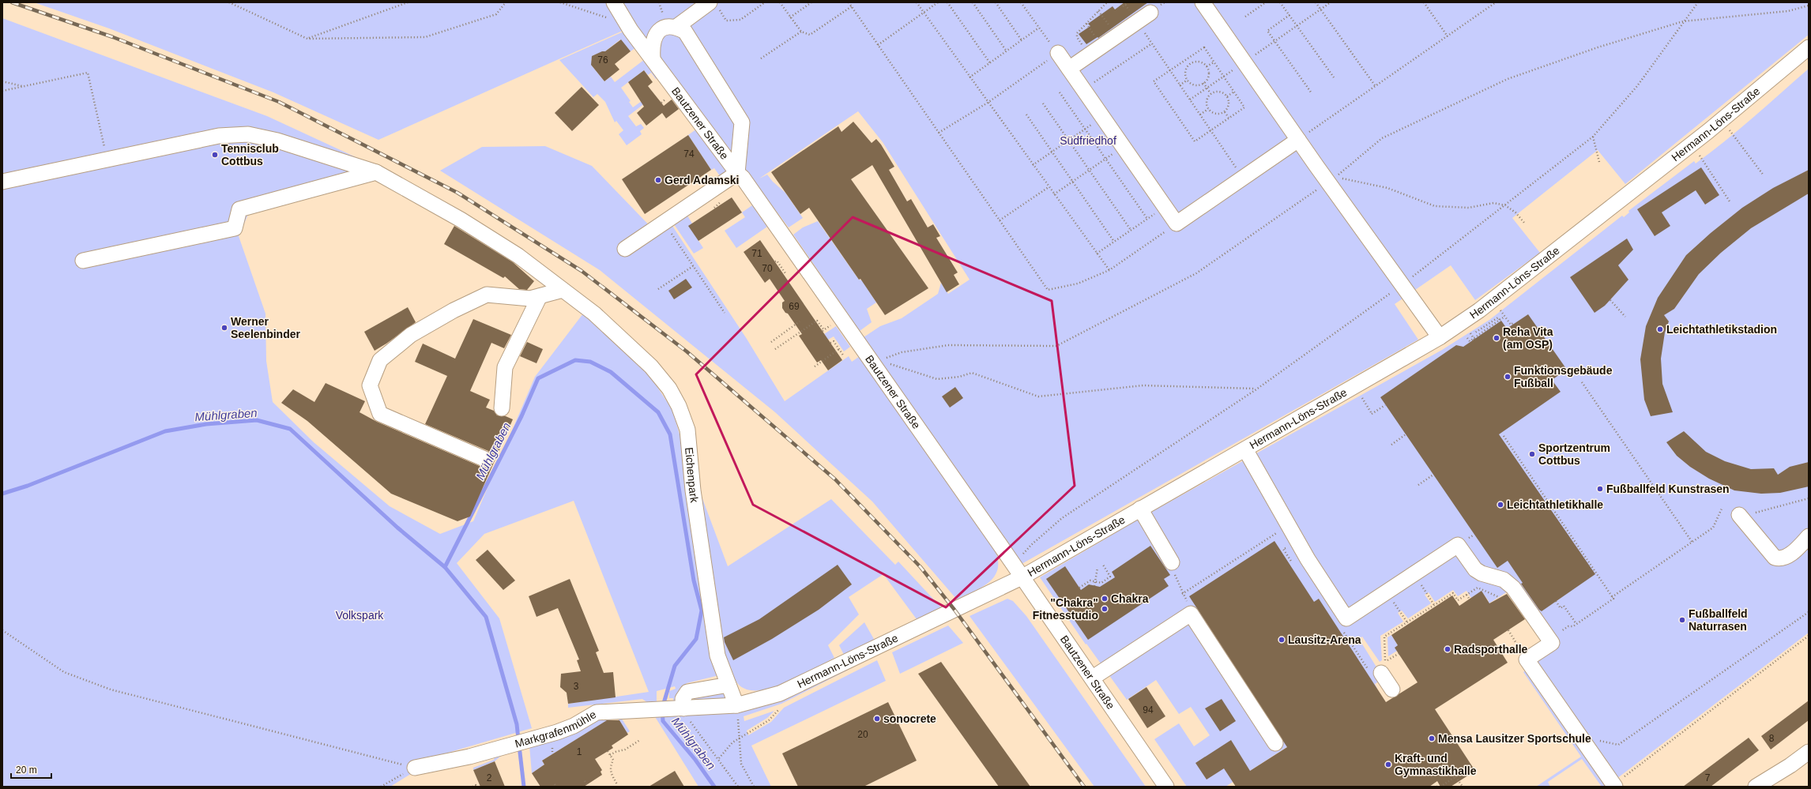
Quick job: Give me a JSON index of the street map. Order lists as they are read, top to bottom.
{
  "streets": {
    "street": [
      "Bautzener Straße",
      "Hermann-Löns-Straße",
      "Eichenpark",
      "Markgrafenmühle"
    ]
  },
  "crossings": [
    ["Bautzener Straße", "Hermann-Löns-Straße"],
    ["Hermann-Löns-Straße", "Eichenpark"],
    ["Hermann-Löns-Straße", "Markgrafenmühle"],
    ["Eichenpark", "Markgrafenmühle"]
  ],
  "water": ["Mühlgraben"],
  "parks": ["Südfriedhof", "Volkspark"],
  "places": [
    "Tennisclub Cottbus",
    "Gerd Adamski",
    "Werner Seelenbinder",
    "Leichtathletikstadion",
    "Reha Vita (am OSP)",
    "Funktionsgebäude Fußball",
    "Sportzentrum Cottbus",
    "Fußballfeld Kunstrasen",
    "Leichtathletikhalle",
    "Chakra",
    "\"Chakra\" Fitnesstudio",
    "Fußballfeld Naturrasen",
    "Lausitz-Arena",
    "Radsporthalle",
    "sonocrete",
    "Mensa Lausitzer Sportschule",
    "Kraft- und Gymnastikhalle"
  ],
  "house_numbers": [
    "76",
    "74",
    "71",
    "70",
    "69",
    "3",
    "94",
    "20",
    "8",
    "1",
    "2",
    "7"
  ],
  "scale_bar": "20 m"
}
